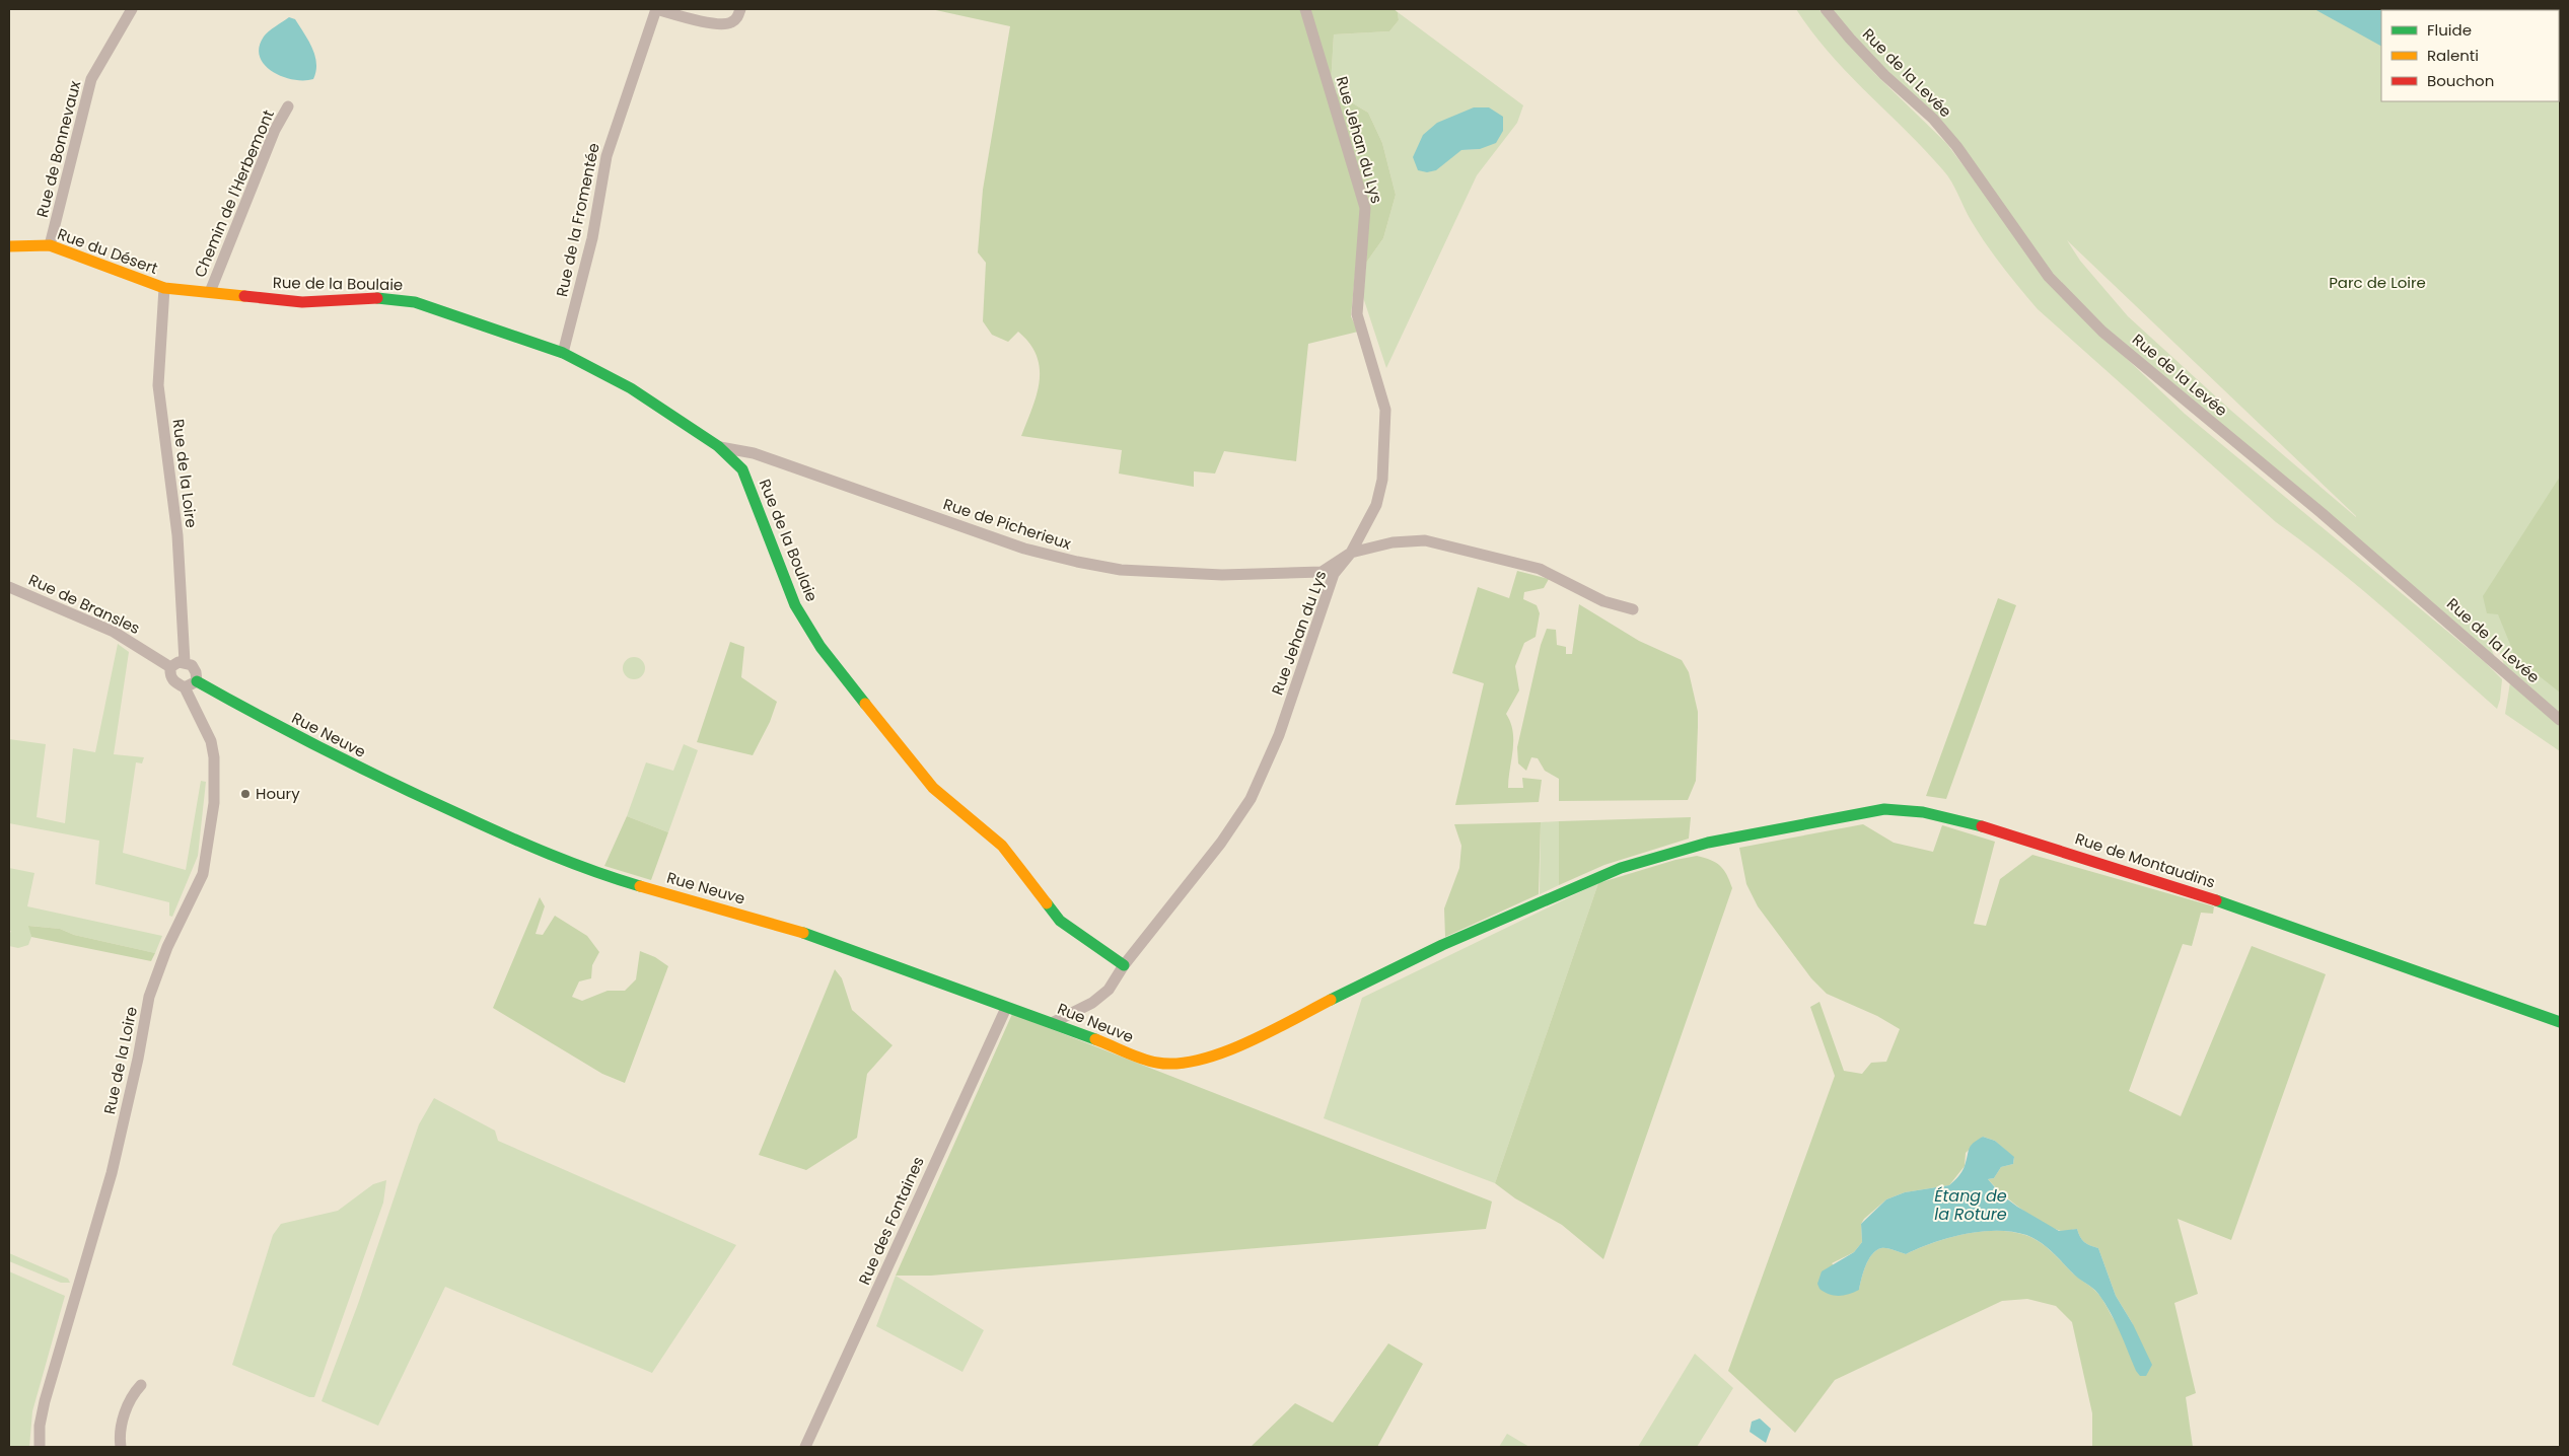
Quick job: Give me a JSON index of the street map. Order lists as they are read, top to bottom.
{
  "streets": {
    "street": [
      "Rue de la Levée",
      "Rue Jehan du Lys",
      "Rue de Bonnevaux",
      "Chemin de l'Herbemont",
      "Rue de la Fromentée",
      "Rue du Désert",
      "Rue de la Boulaie",
      "Rue de la Loire",
      "Rue de Picherieux",
      "Rue de Bransles",
      "Rue Neuve",
      "Rue de Montaudins",
      "Rue des Fontaines"
    ]
  },
  "crossings": [
    ["Rue Jehan du Lys", "Rue de la Boulaie"],
    ["Rue Jehan du Lys", "Rue de Picherieux"],
    ["Rue Jehan du Lys", "Rue Neuve"],
    ["Rue de Bonnevaux", "Rue du Désert"],
    ["Chemin de l'Herbemont", "Rue de la Boulaie"],
    ["Rue de la Fromentée", "Rue de la Boulaie"],
    ["Rue du Désert", "Rue de la Boulaie"],
    ["Rue du Désert", "Rue de la Loire"],
    ["Rue de la Boulaie", "Rue de la Loire"],
    ["Rue de la Boulaie", "Rue de Picherieux"],
    ["Rue de la Loire", "Rue de Bransles"],
    ["Rue de la Loire", "Rue Neuve"],
    ["Rue de Bransles", "Rue Neuve"],
    ["Rue Neuve", "Rue de Montaudins"],
    ["Rue Neuve", "Rue des Fontaines"]
  ],
  "water": ["Étang de la Roture"],
  "parks": ["Parc de Loire"],
  "places": ["Houry"],
  "legend": ["Fluide", "Ralenti", "Bouchon"]
}
